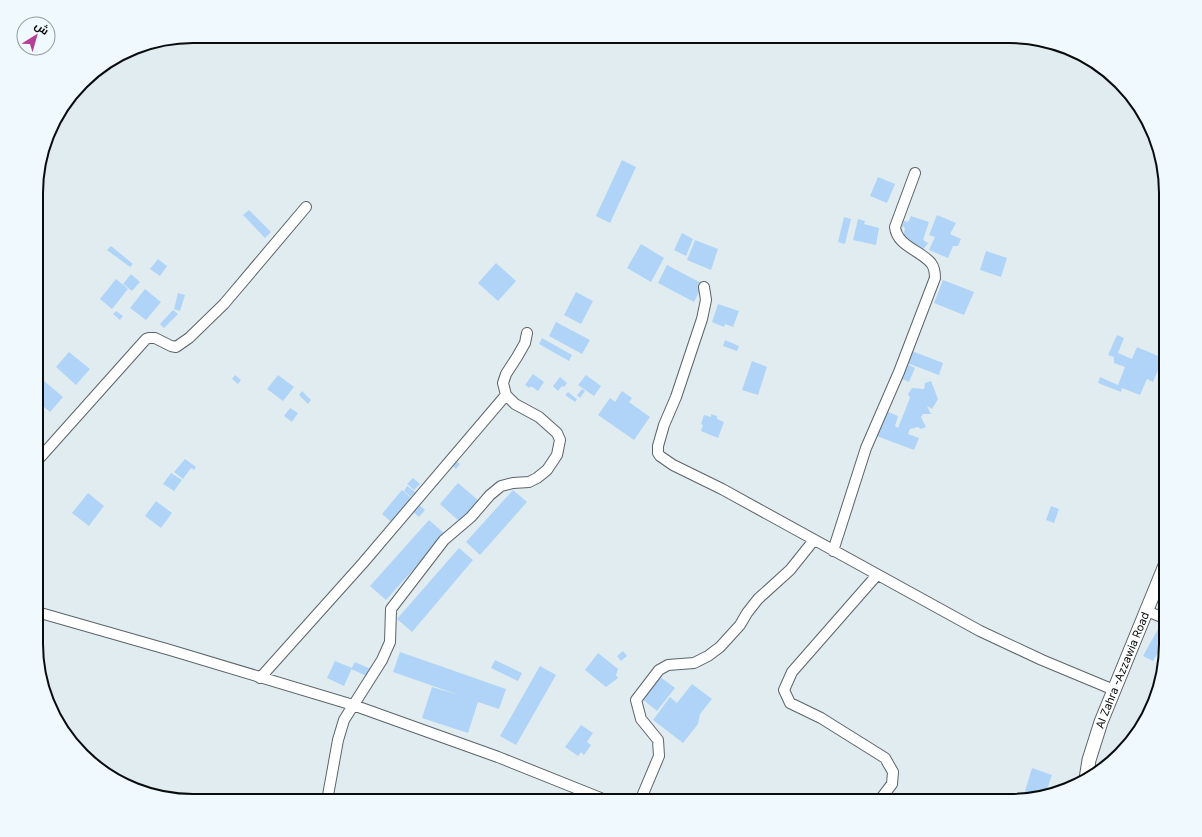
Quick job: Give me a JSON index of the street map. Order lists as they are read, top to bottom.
{
  "streets": {
    "main road": ["Al Zahra -Azzawia Road"]
  },
  "north": "top right"
}
